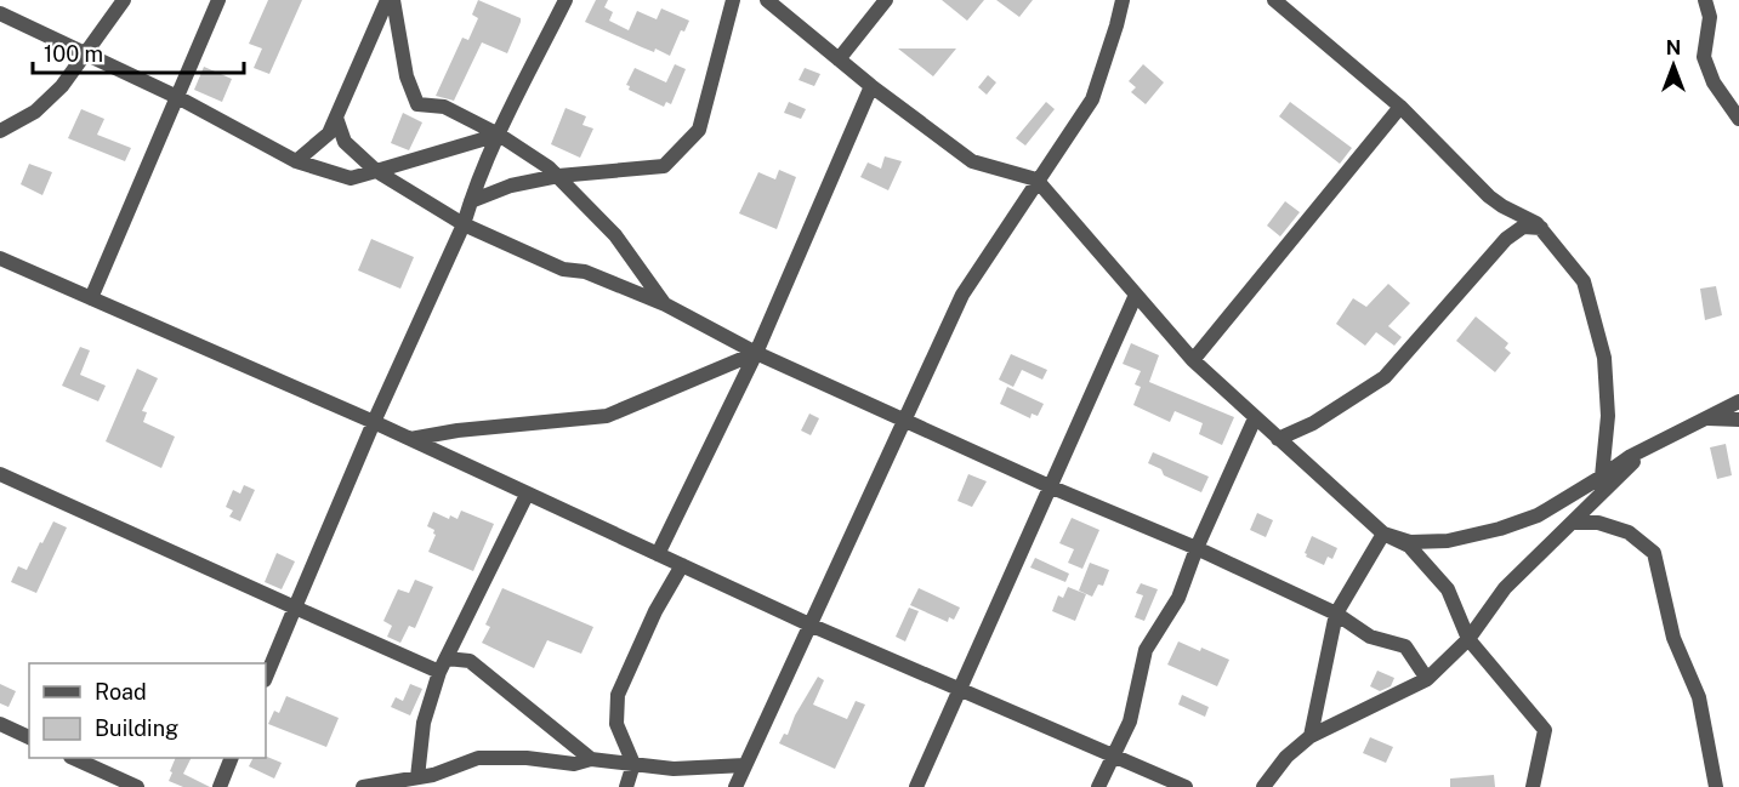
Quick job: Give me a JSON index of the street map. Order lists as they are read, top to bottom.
{
  "legend": ["Road", "Building"],
  "scale_bar": "100 m",
  "north": "top"
}
